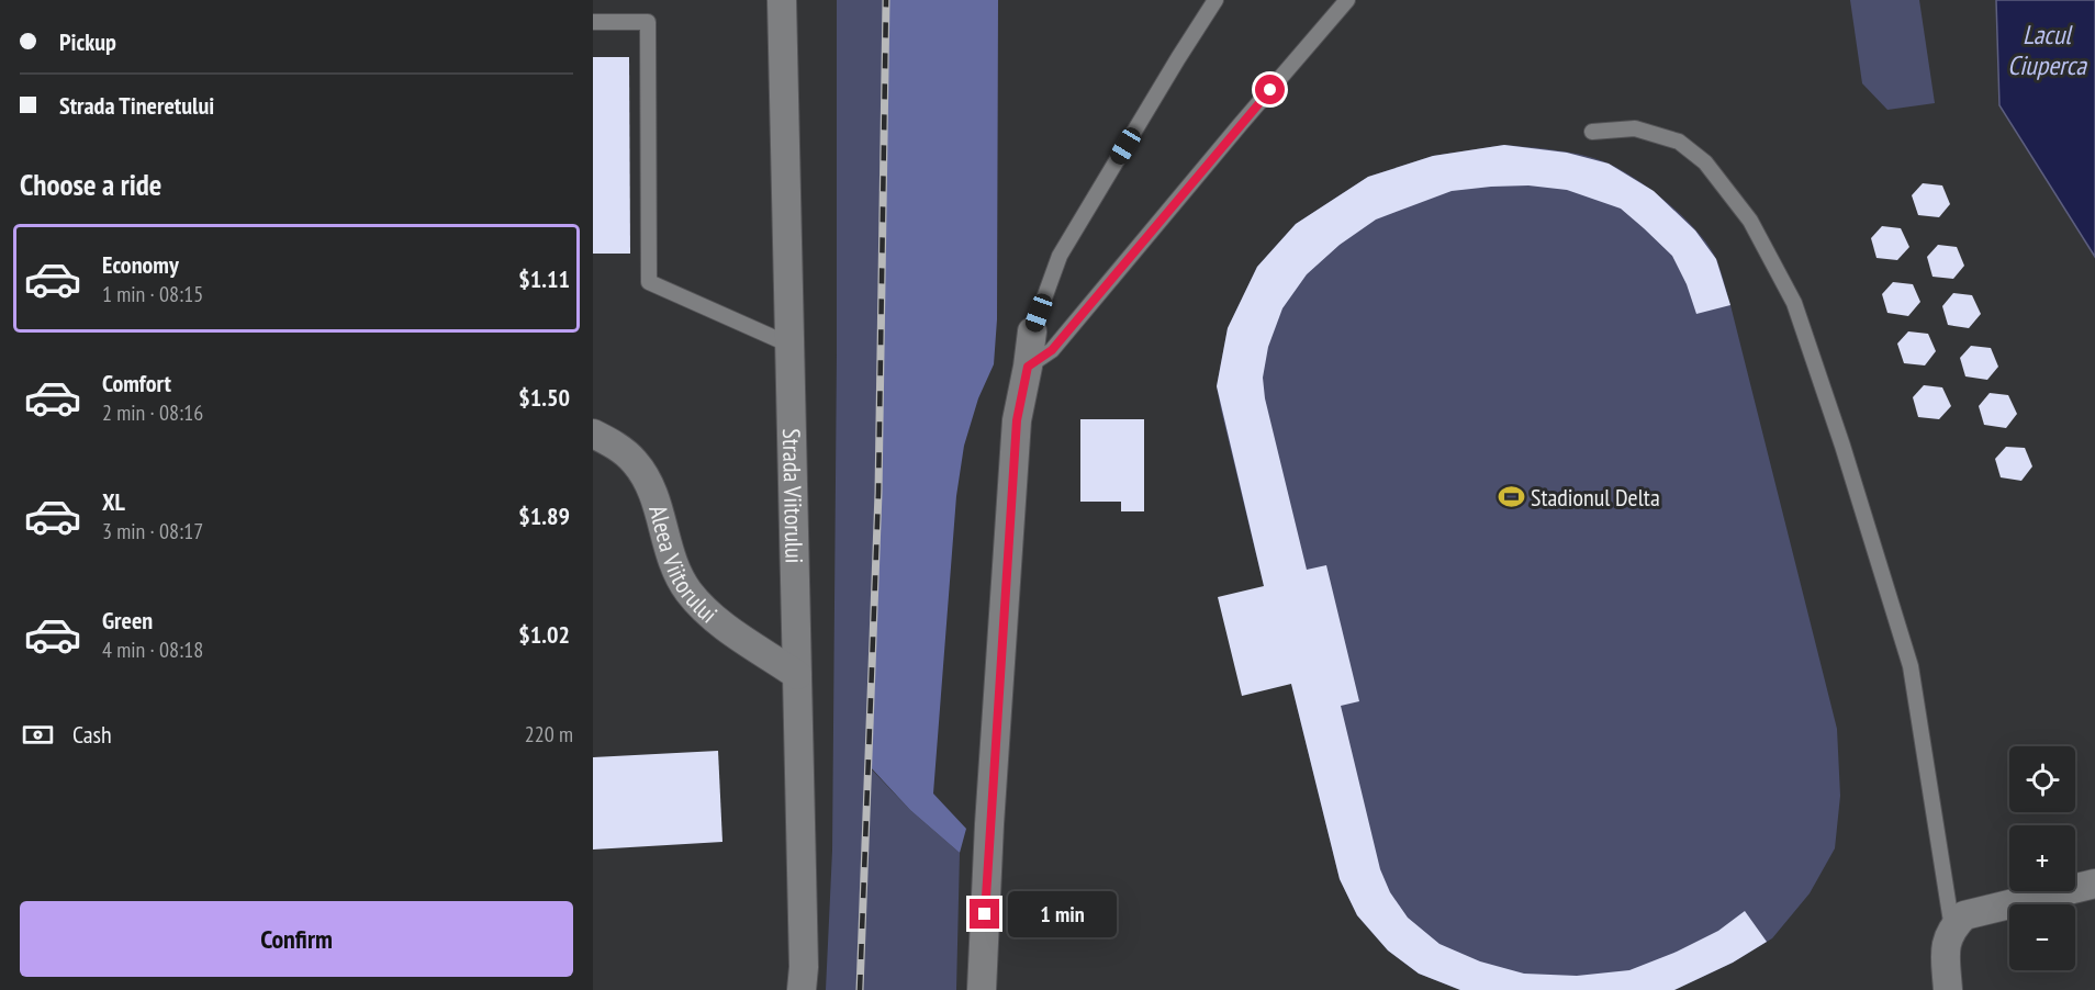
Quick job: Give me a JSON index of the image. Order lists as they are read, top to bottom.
{
  "streets": {
    "street": ["Strada Viitorului", "Aleea Viitorului"]
  },
  "crossings": [
    ["Strada Viitorului", "Aleea Viitorului"]
  ],
  "water": ["Lacul Ciuperca"],
  "places": {
    "sports": ["Stadionul Delta"]
  },
  "page": {
    "banner": ["Pickup", "Strada Tineretului"],
    "heading": "Choose a ride",
    "list": [
      {
        "name": "Economy",
        "note": "1 min · 08:15",
        "value": "$1.11"
      },
      {
        "name": "Comfort",
        "note": "2 min · 08:16",
        "value": "$1.50"
      },
      {
        "name": "XL",
        "note": "3 min · 08:17",
        "value": "$1.89"
      },
      {
        "name": "Green",
        "note": "4 min · 08:18",
        "value": "$1.02"
      }
    ],
    "pay": ["Cash", "220 m"],
    "map_buttons": ["+", "−"],
    "buttons": "Confirm",
    "bubble": "1 min"
  }
}
